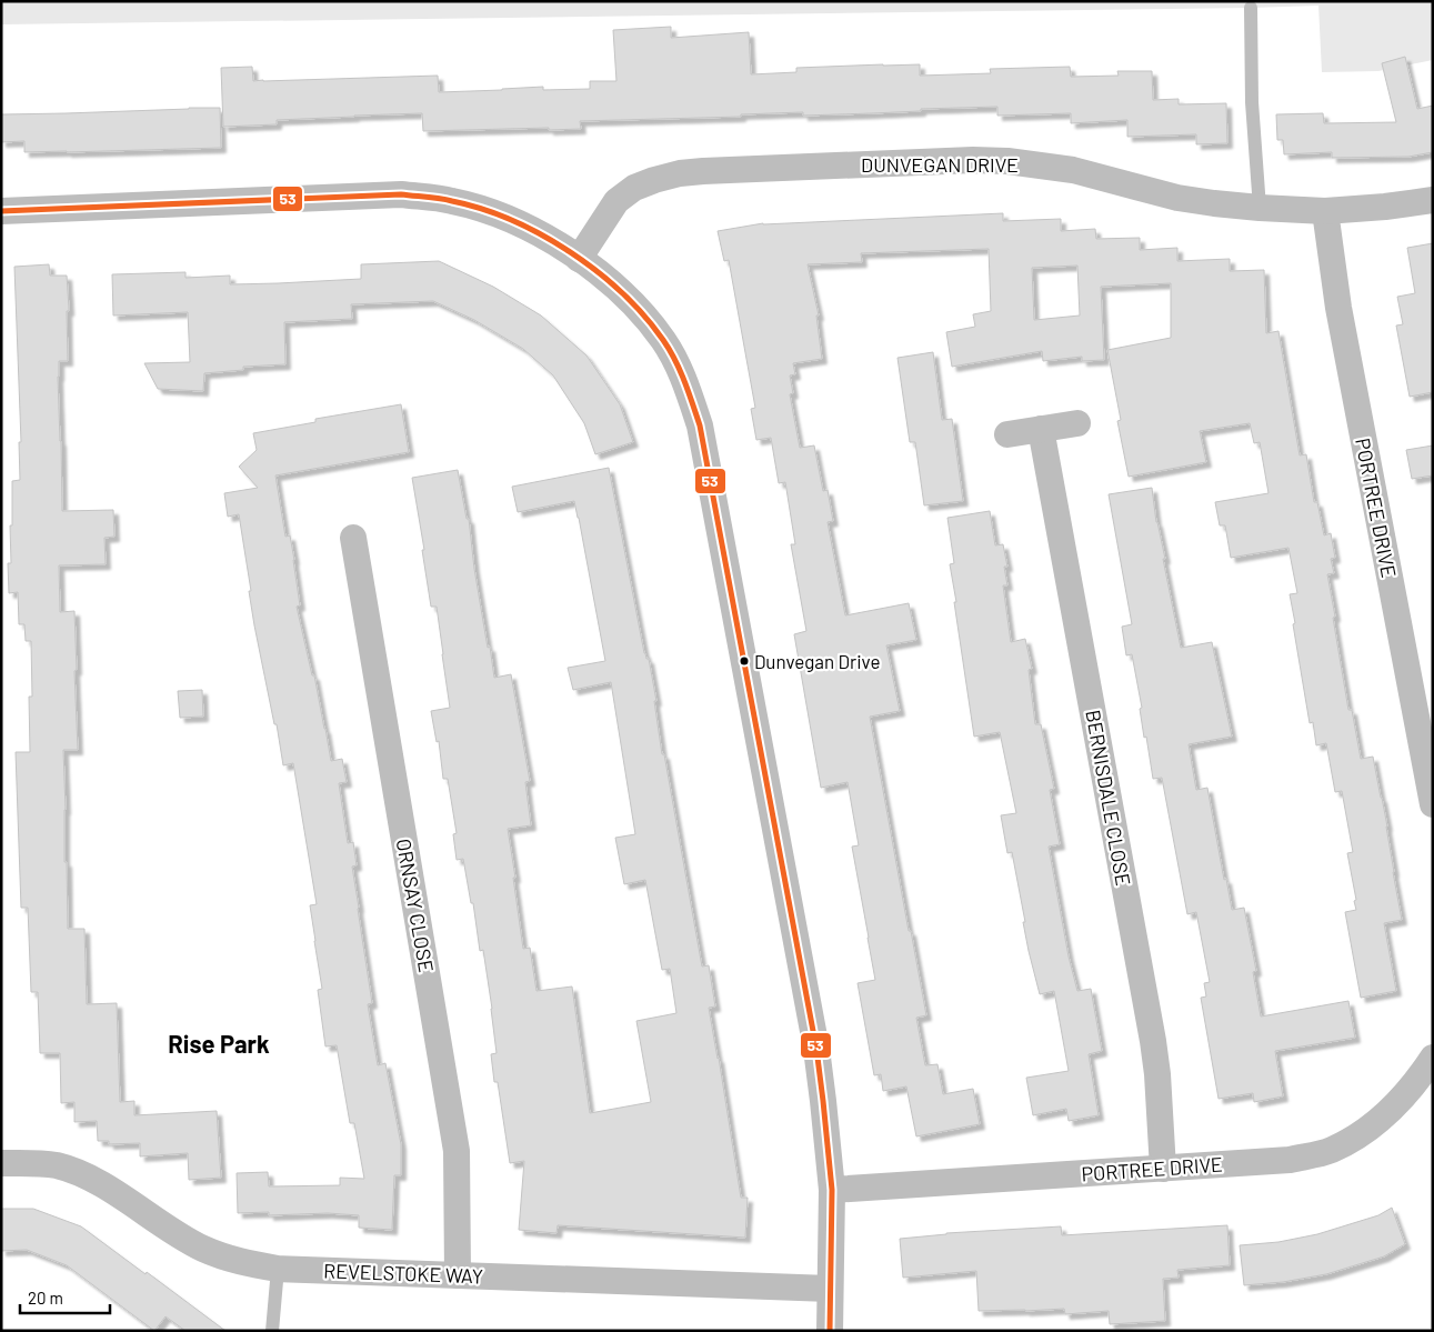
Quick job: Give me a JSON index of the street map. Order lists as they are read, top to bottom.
{
  "streets": {
    "street": [
      "DUNVEGAN DRIVE",
      "PORTREE DRIVE",
      "BERNISDALE CLOSE",
      "ORNSAY CLOSE",
      "REVELSTOKE WAY"
    ]
  },
  "crossings": [
    ["DUNVEGAN DRIVE", "PORTREE DRIVE"],
    ["PORTREE DRIVE", "BERNISDALE CLOSE"],
    ["ORNSAY CLOSE", "REVELSTOKE WAY"]
  ],
  "districts": ["Rise Park"],
  "places": ["Dunvegan Drive"],
  "lines": ["transit line 53"],
  "scale_bar": "20 m"
}
